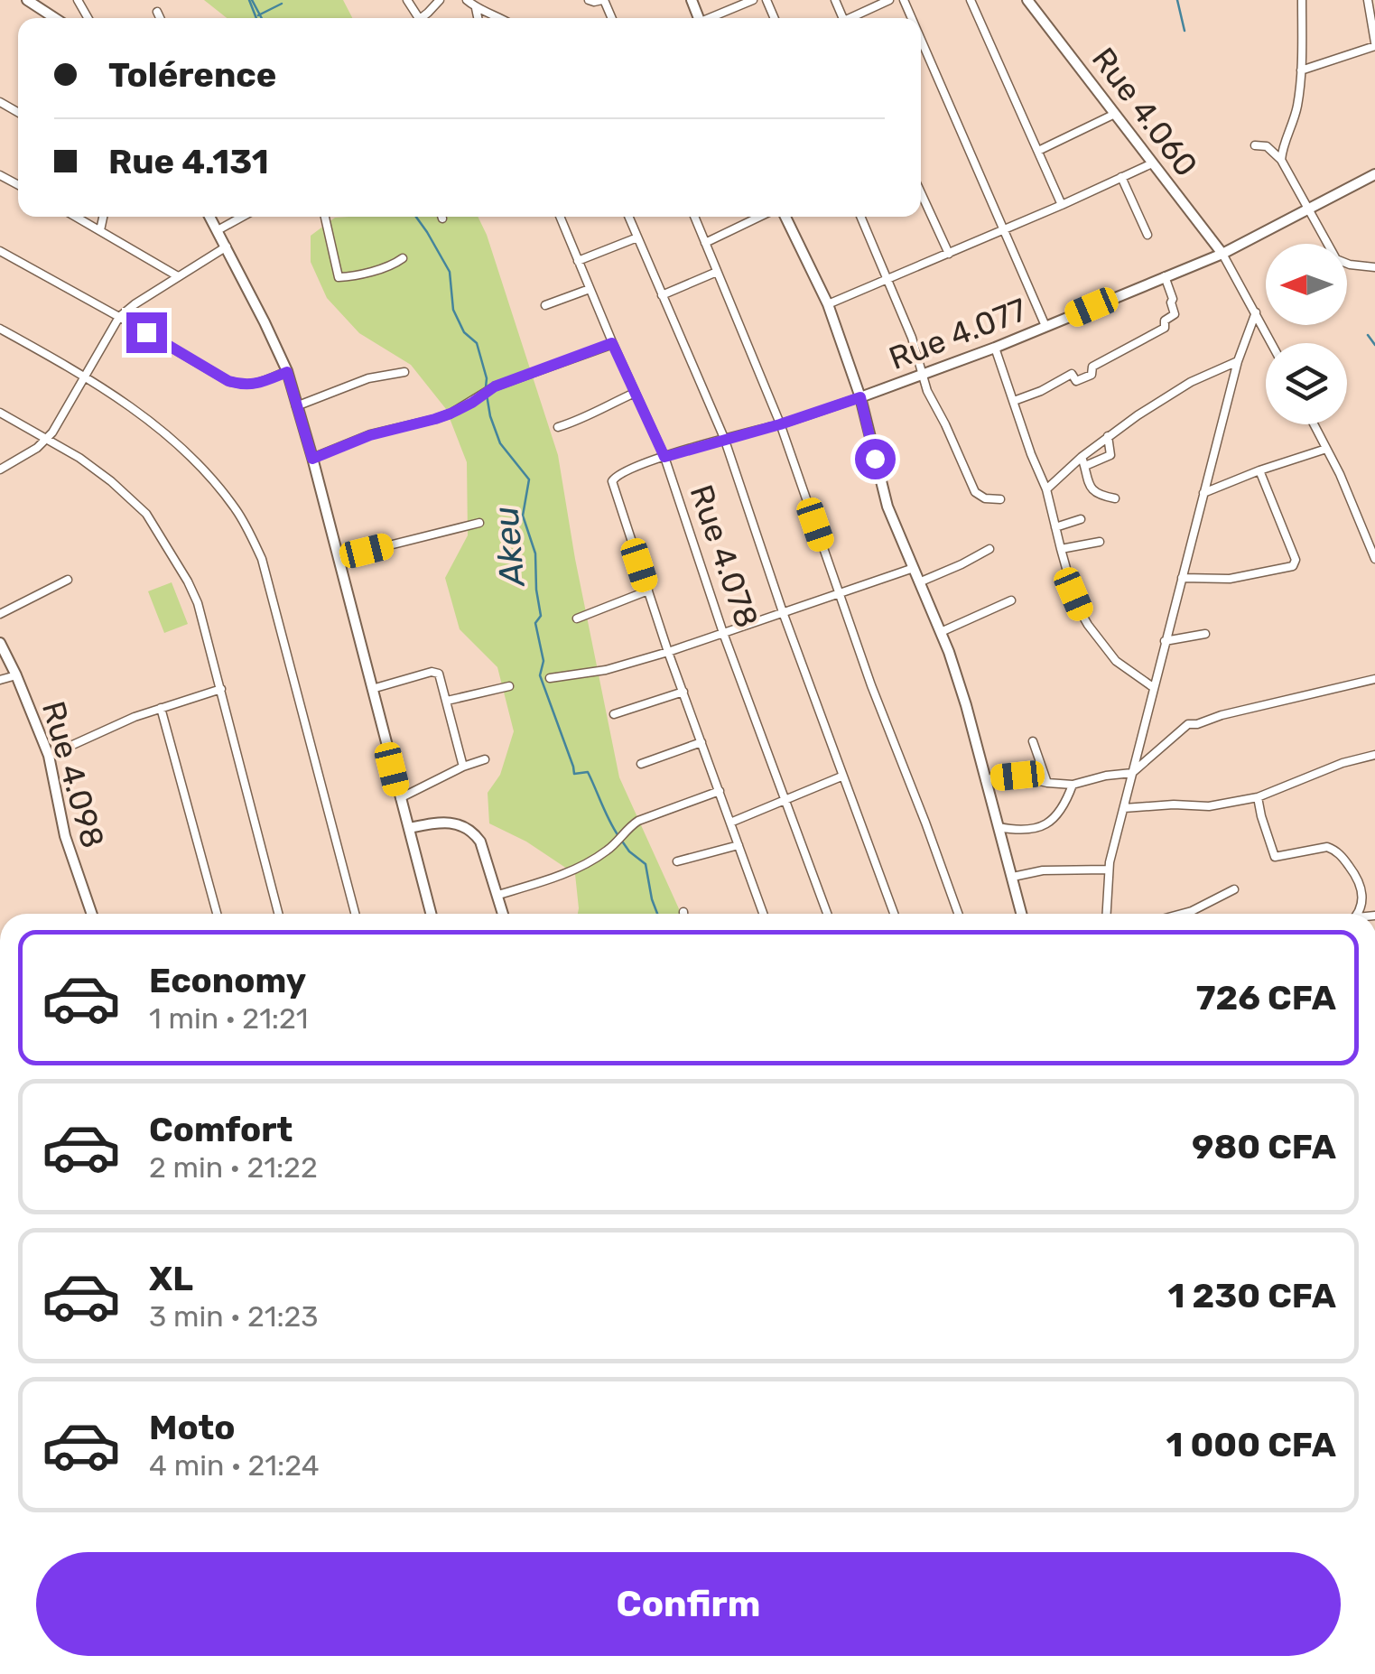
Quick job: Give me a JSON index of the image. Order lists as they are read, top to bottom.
{
  "streets": {
    "main road": ["Rue 4.060", "Rue 4.077", "Rue 4.098"],
    "street": ["Rue 4.078"]
  },
  "crossings": [
    ["Rue 4.060", "Rue 4.077"]
  ],
  "water": ["Akeu"],
  "north": "left",
  "page": {
    "banner": ["Tolérence", "Rue 4.131"],
    "list": [
      {
        "name": "Economy",
        "note": "1 min · 21:21",
        "value": "726 CFA"
      },
      {
        "name": "Comfort",
        "note": "2 min · 21:22",
        "value": "980 CFA"
      },
      {
        "name": "XL",
        "note": "3 min · 21:23",
        "value": "1 230 CFA"
      },
      {
        "name": "Moto",
        "note": "4 min · 21:24",
        "value": "1 000 CFA"
      }
    ],
    "buttons": "Confirm"
  }
}
